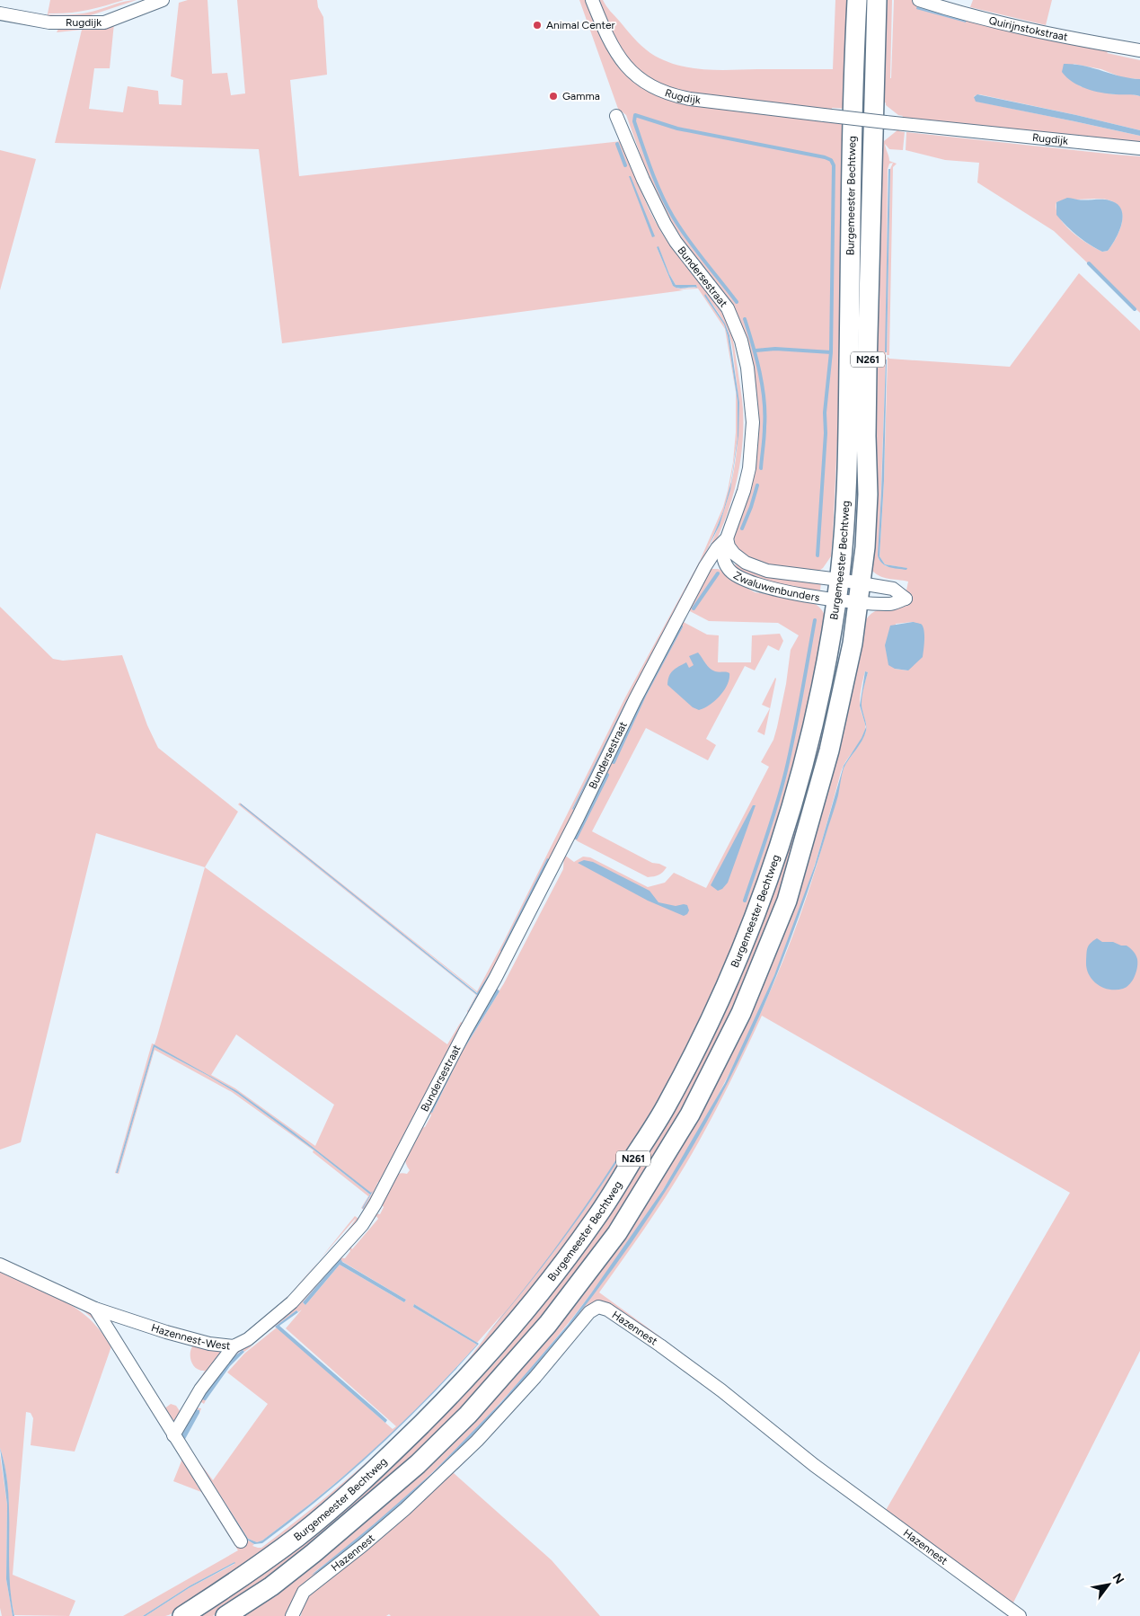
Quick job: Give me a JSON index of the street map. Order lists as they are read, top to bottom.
{
  "streets": {
    "main road": ["Burgemeester Bechtweg", "N261"],
    "street": [
      "Rugdijk",
      "Quirijnstokstraat",
      "Bundersestraat",
      "Zwaluwenbunders",
      "Hazennest",
      "Hazennest-West"
    ]
  },
  "crossings": [
    ["Burgemeester Bechtweg", "Zwaluwenbunders"],
    ["Bundersestraat", "Zwaluwenbunders"],
    ["Bundersestraat", "Hazennest-West"]
  ],
  "places": ["Animal Center", "Gamma"],
  "north": "top right"
}
